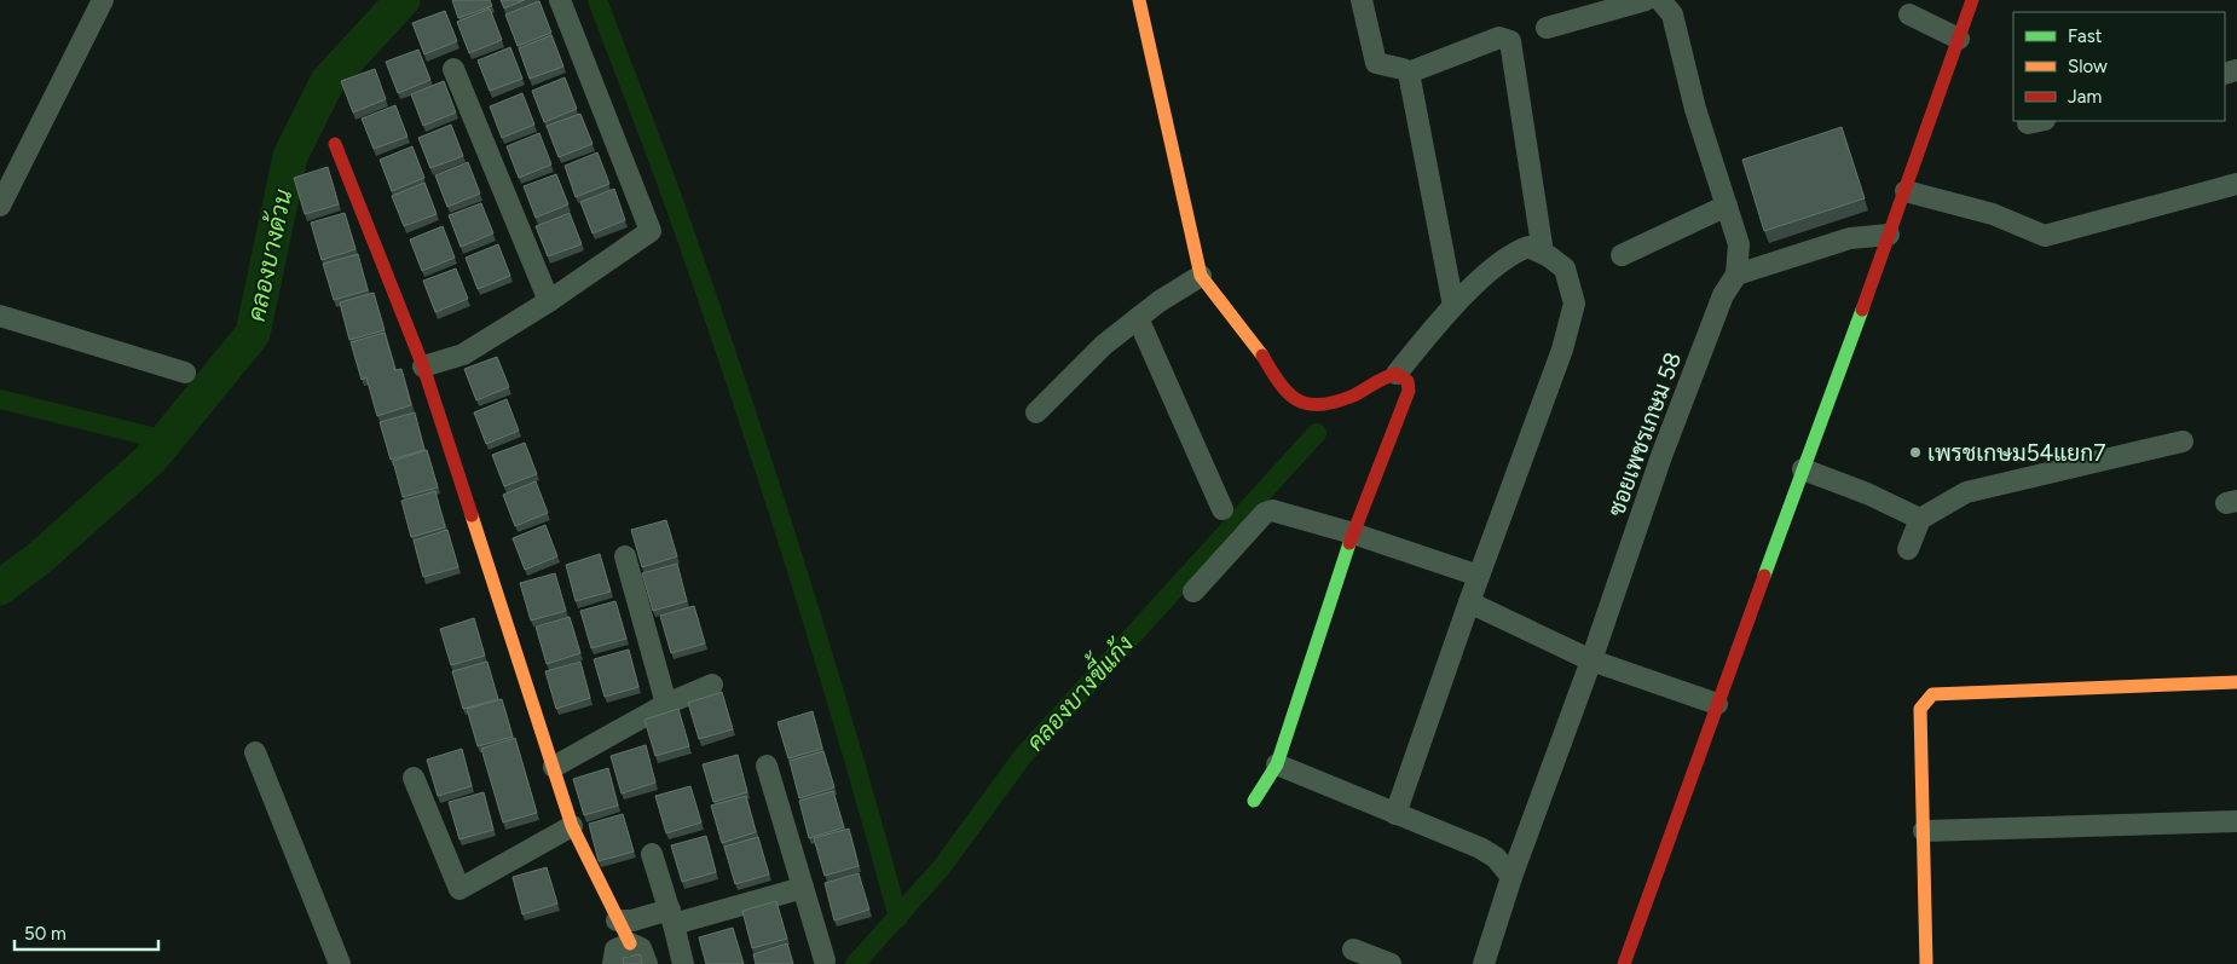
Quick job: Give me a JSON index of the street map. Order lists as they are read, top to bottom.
{
  "streets": {
    "street": ["ซอยเพชรเกษม 58"]
  },
  "water": ["คลองบางด้วน", "คลองบางขี้แก้ง"],
  "places": ["เพรชเกษม54แยก7"],
  "legend": ["Fast", "Slow", "Jam"],
  "scale_bar": "50 m"
}
